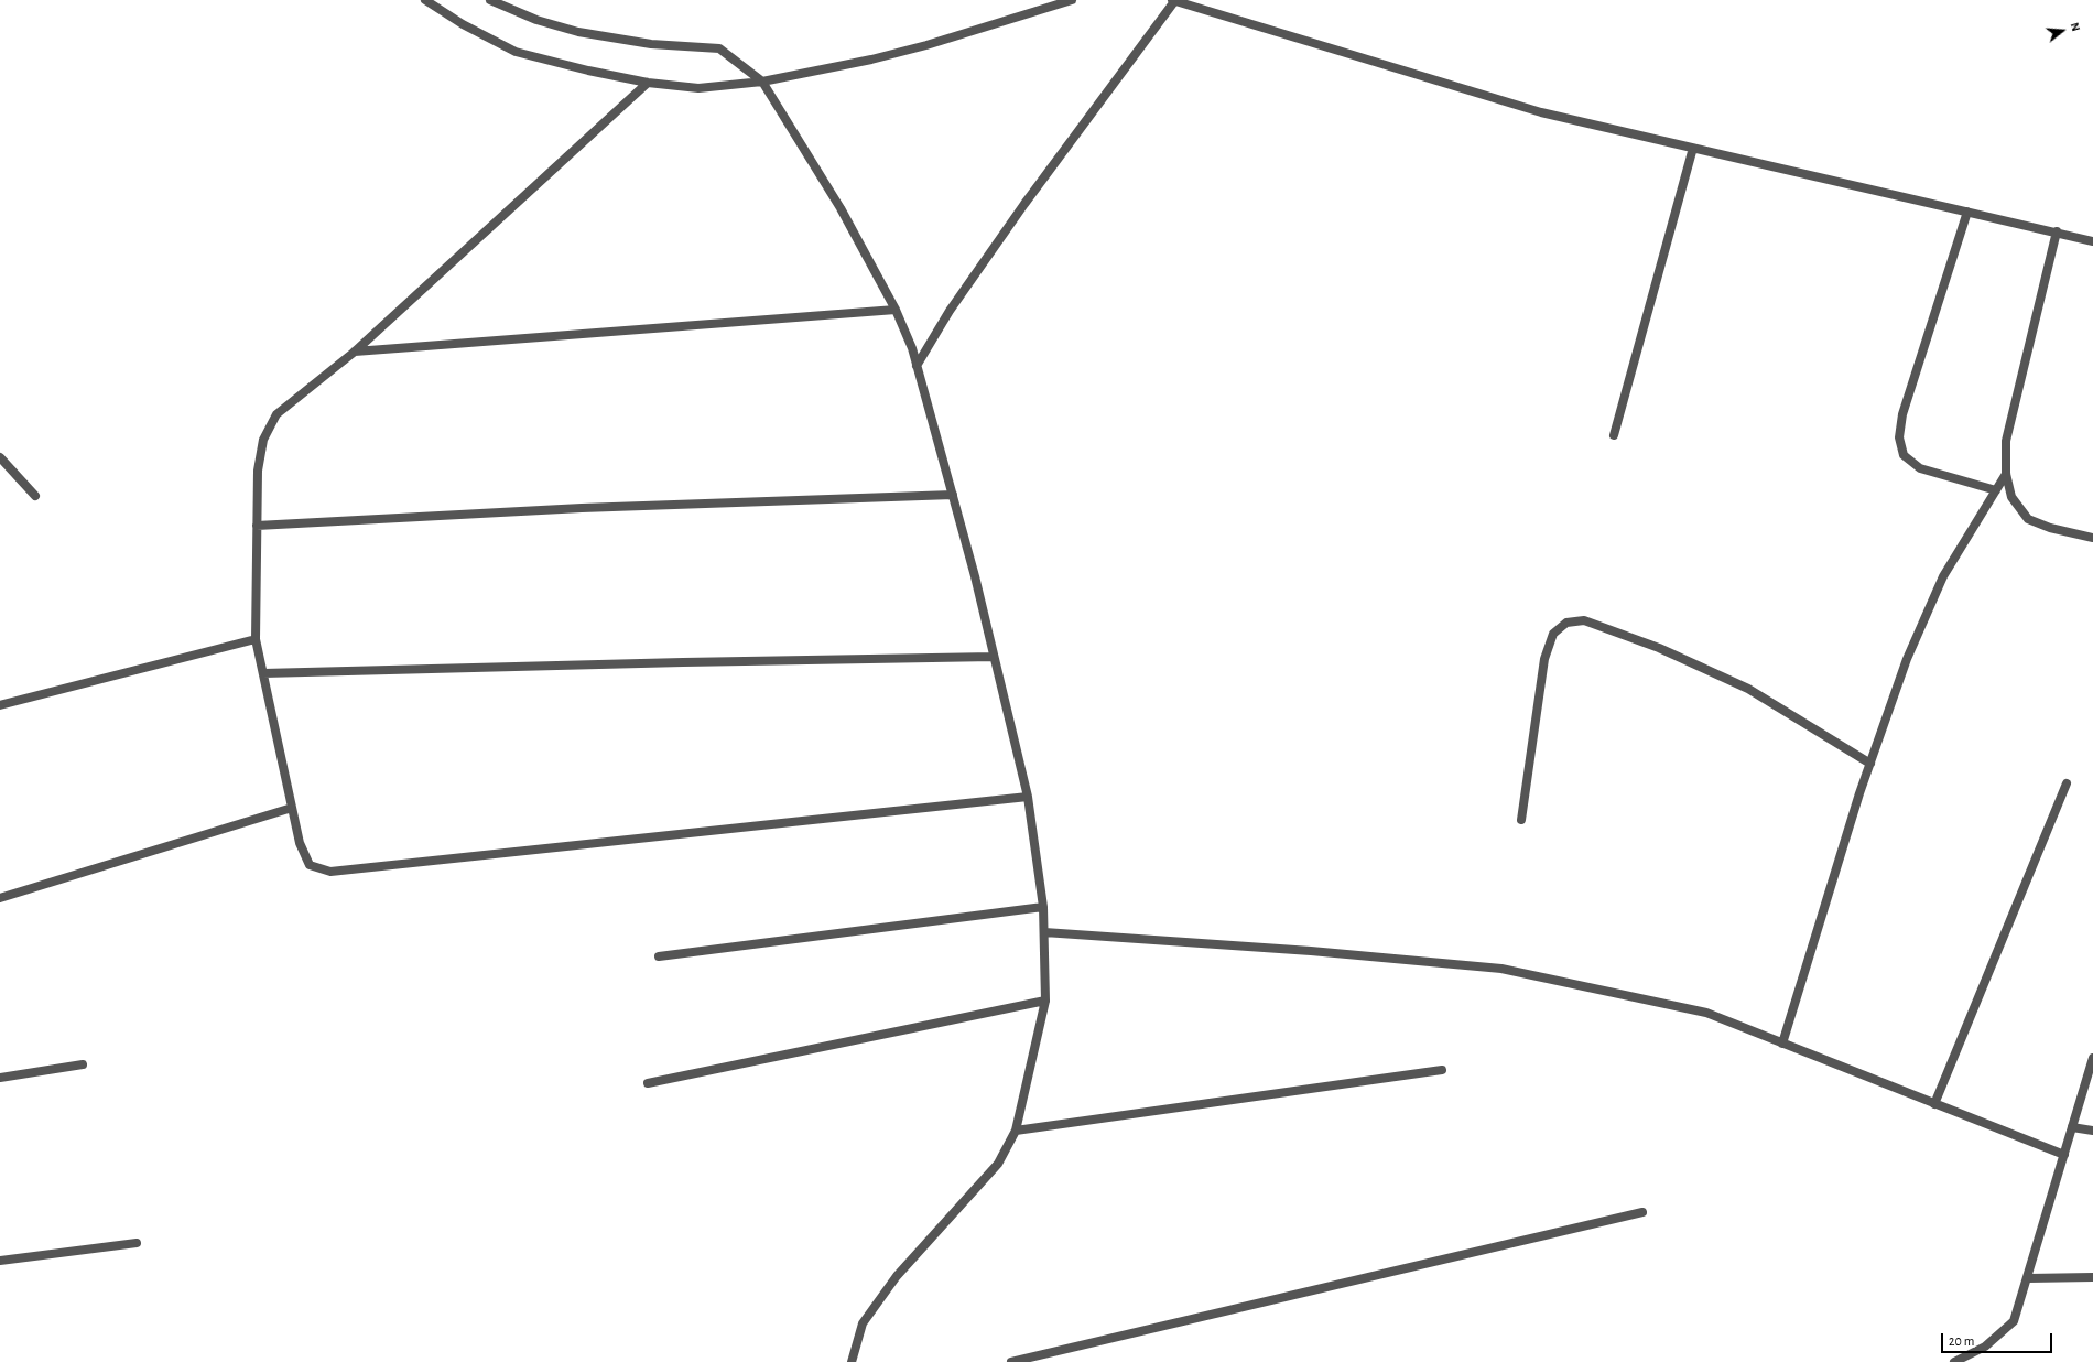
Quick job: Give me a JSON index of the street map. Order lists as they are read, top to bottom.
{
  "scale_bar": "20 m",
  "north": "right"
}
